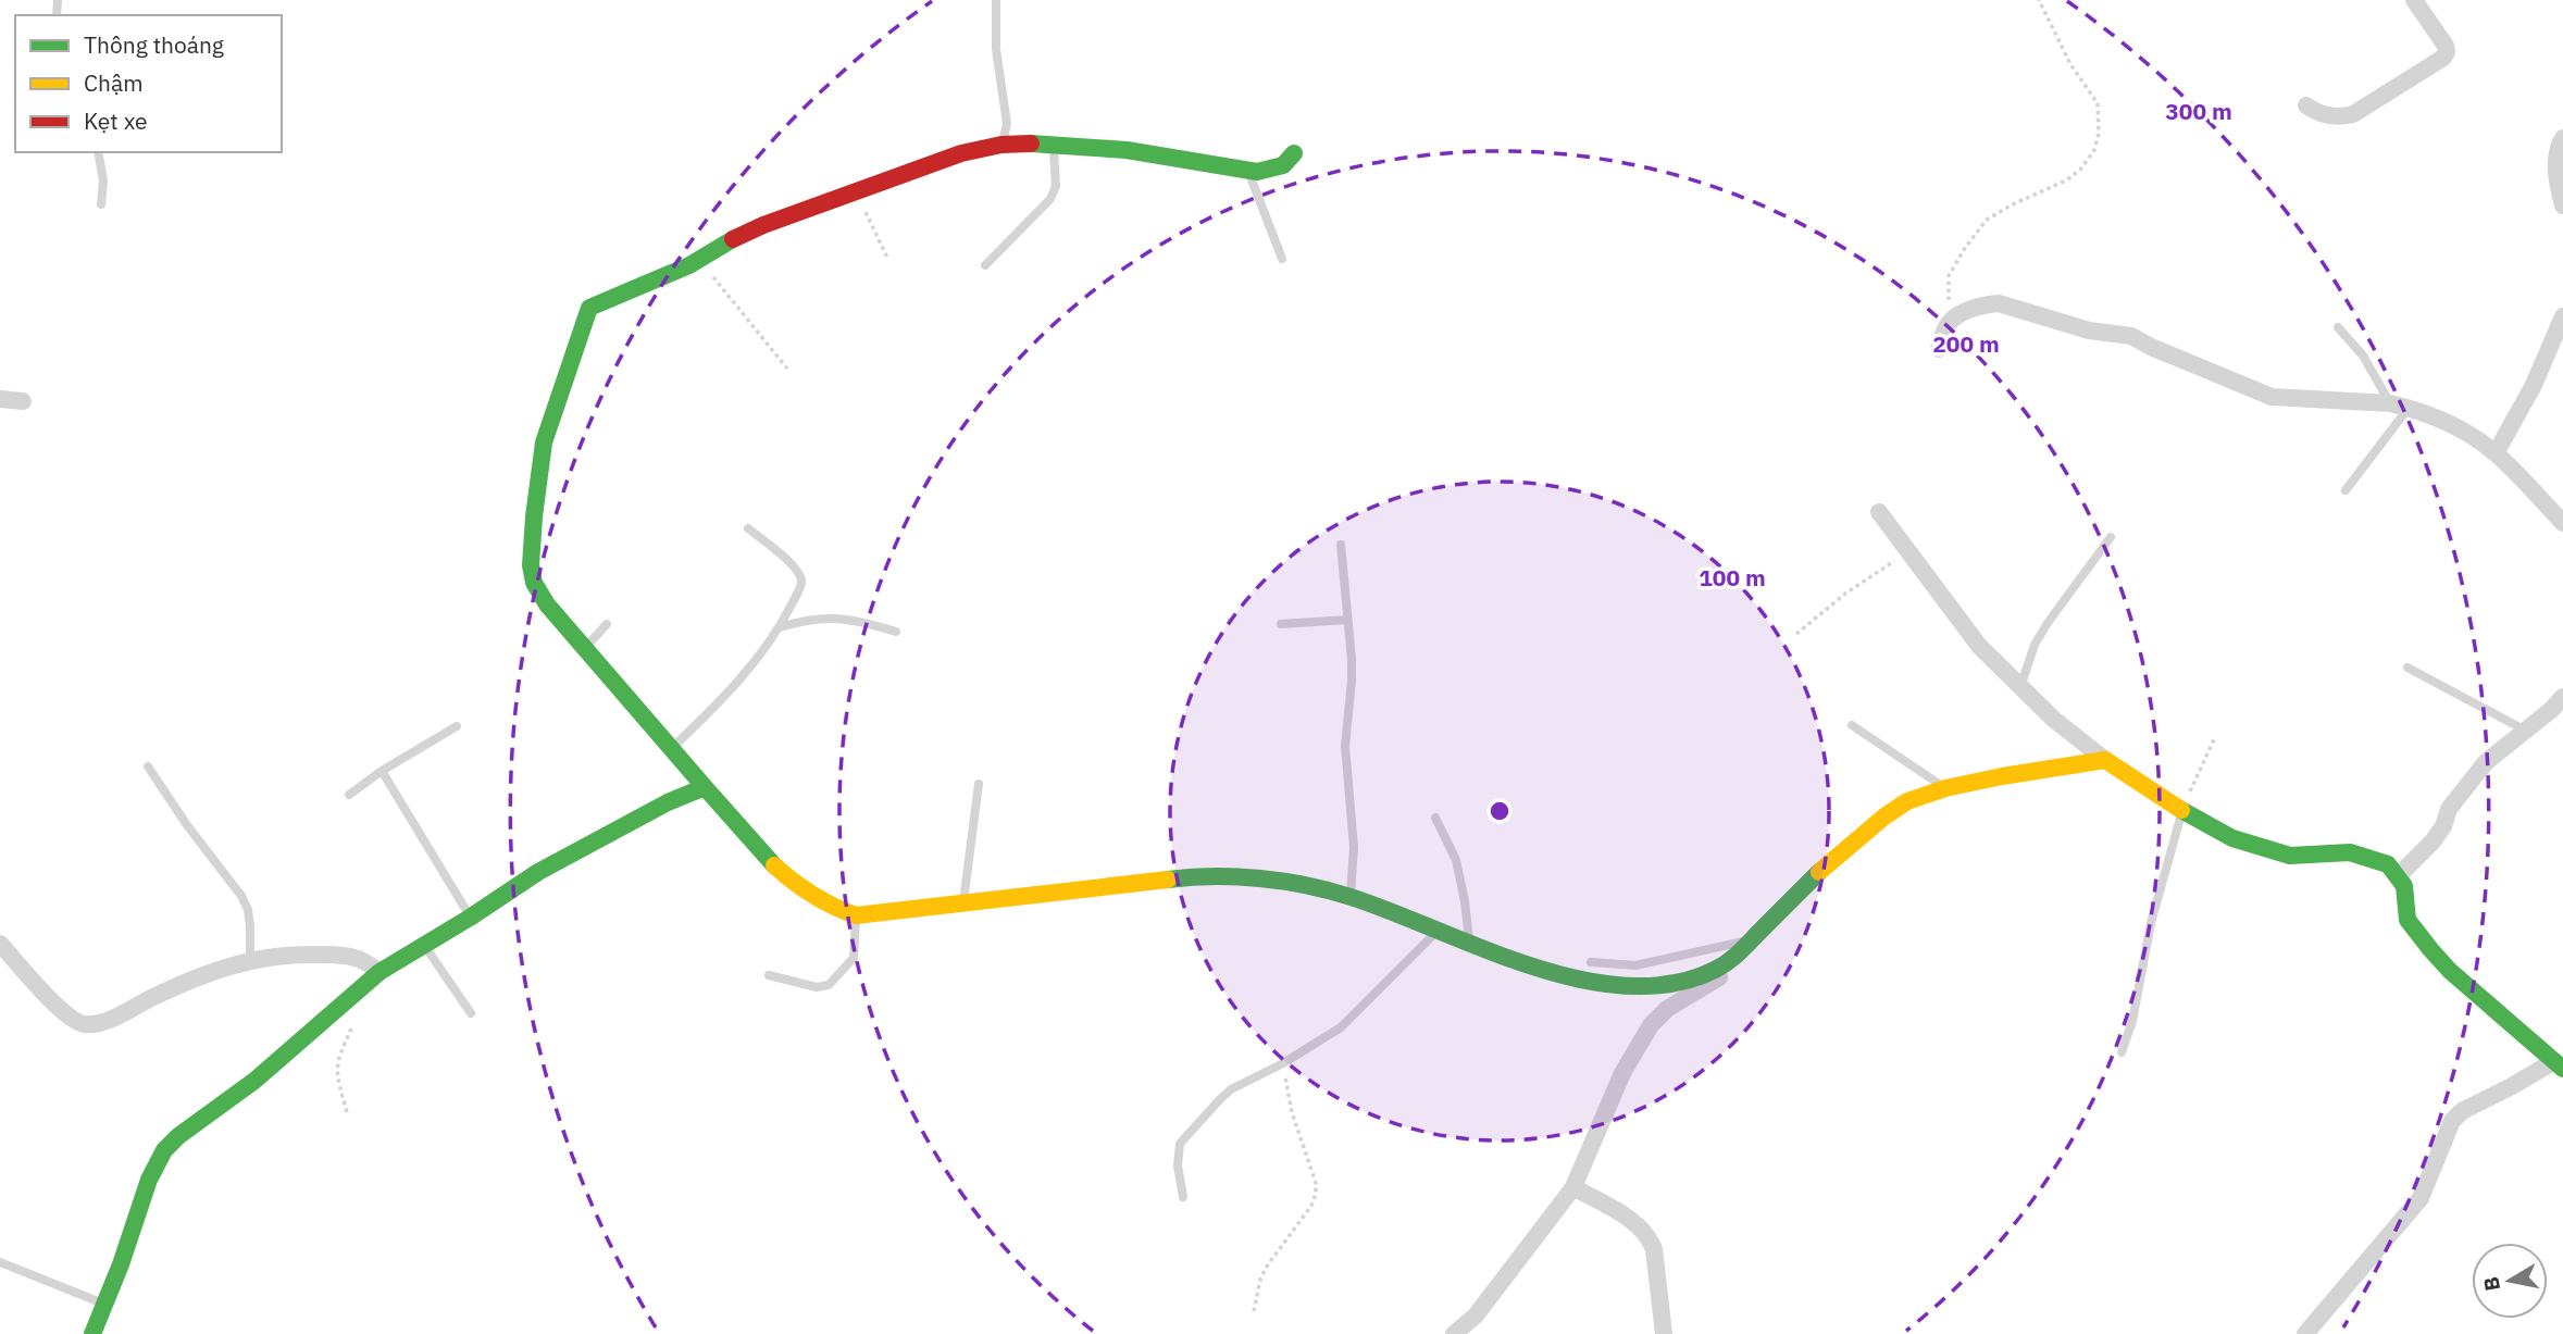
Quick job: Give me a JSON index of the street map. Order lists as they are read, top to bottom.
{
  "legend": ["Thông thoáng", "Chậm", "Kẹt xe"],
  "north": "left",
  "rings": ["300 m", "200 m", "100 m"]
}
